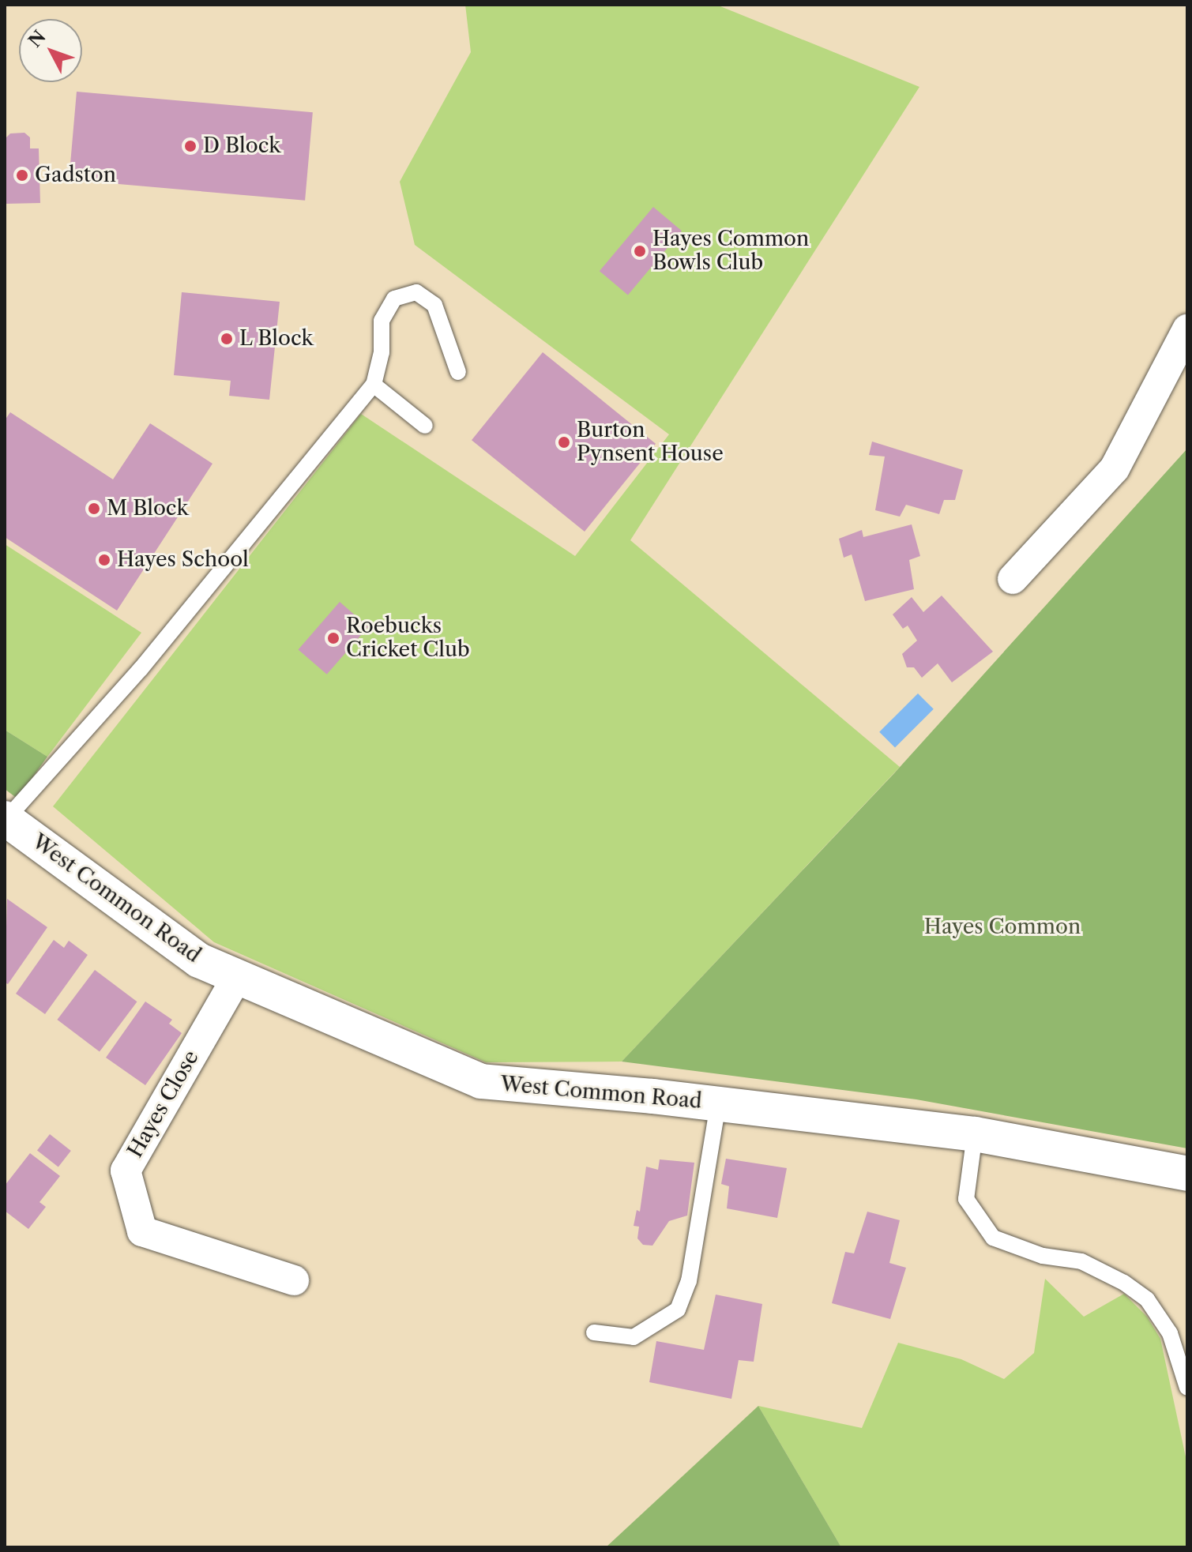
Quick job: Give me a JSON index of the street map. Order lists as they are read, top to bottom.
{
  "streets": {
    "street": ["West Common Road", "Hayes Close"]
  },
  "crossings": [
    ["West Common Road", "Hayes Close"]
  ],
  "parks": ["Hayes Common"],
  "places": [
    "D Block",
    "Gadston",
    "Hayes Common Bowls Club",
    "L Block",
    "Burton Pynsent House",
    "M Block",
    "Hayes School",
    "Roebucks Cricket Club"
  ],
  "north": "top left"
}
